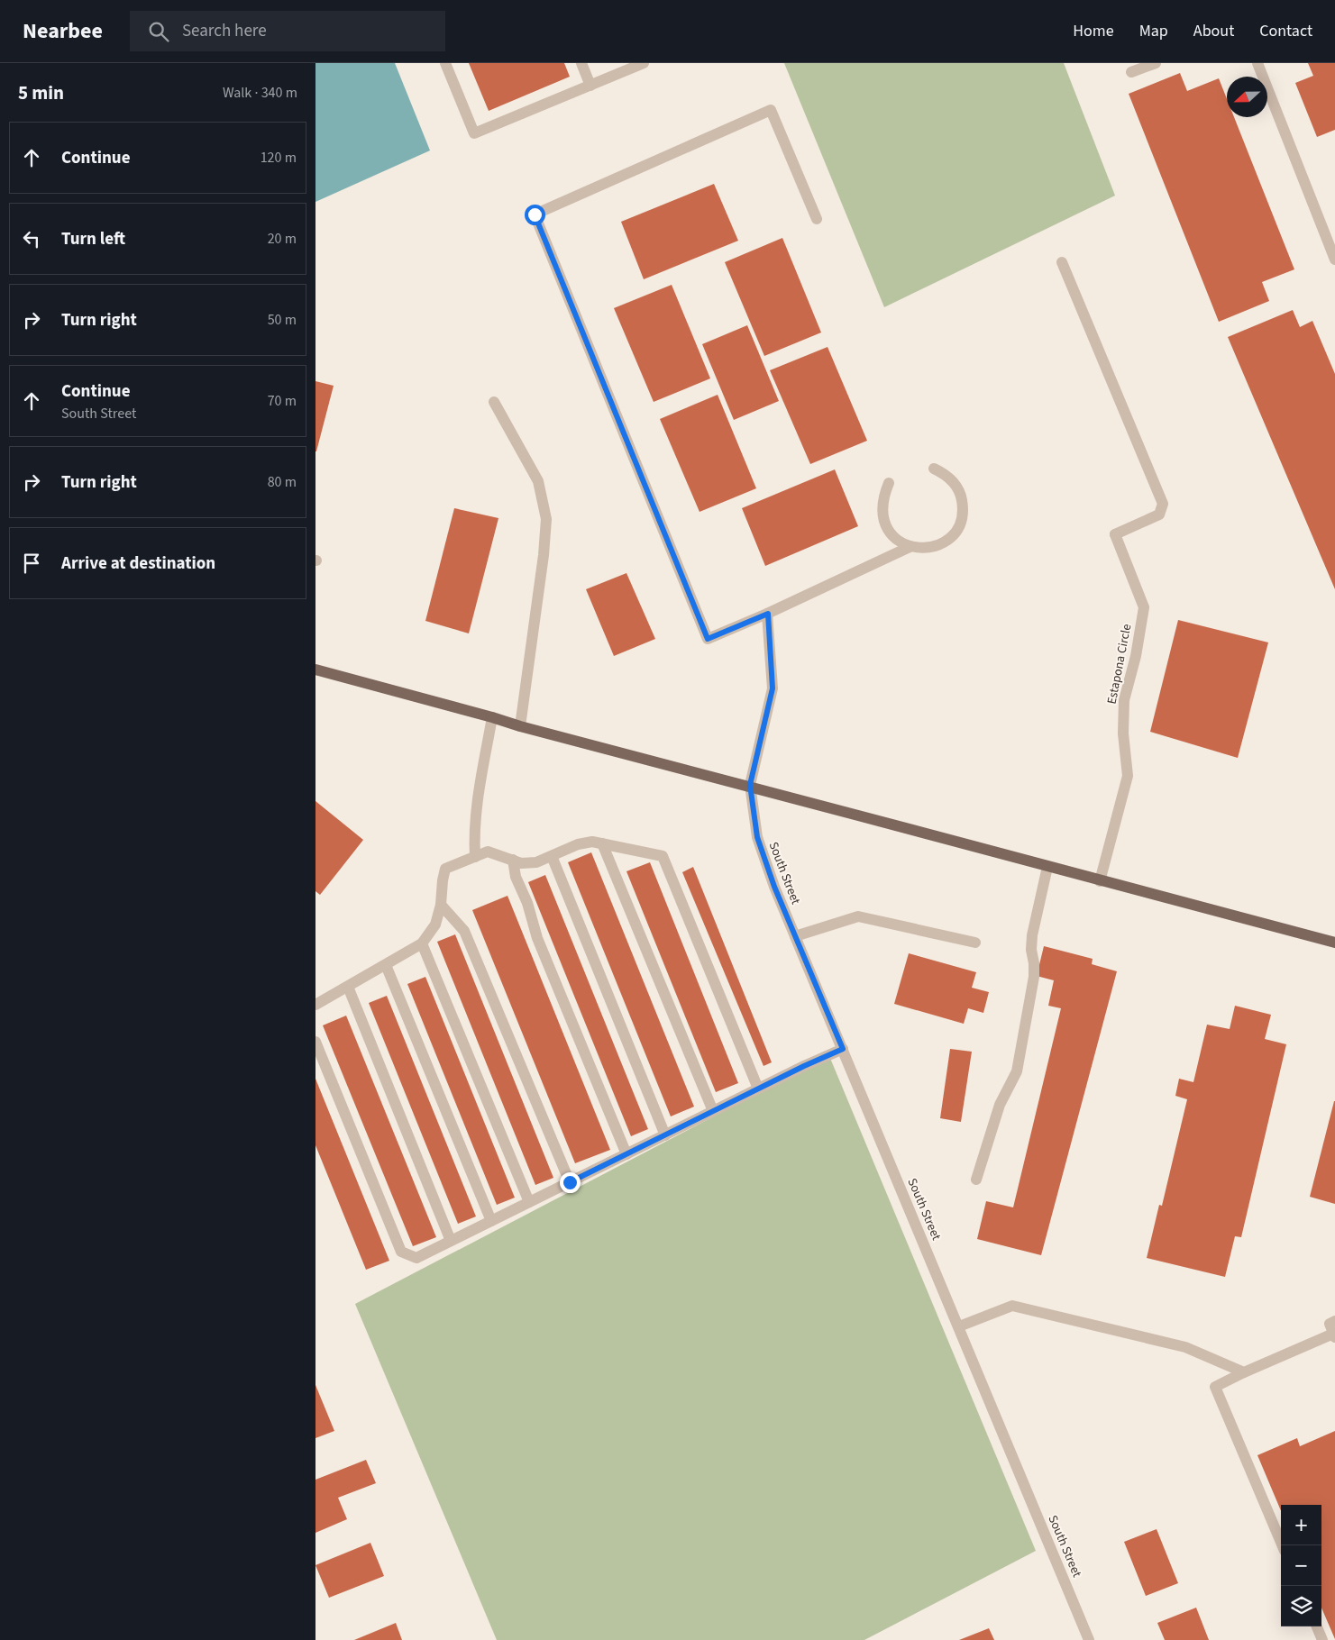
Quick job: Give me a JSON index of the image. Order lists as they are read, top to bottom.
{
  "streets": {
    "street": ["Estapona Circle", "South Street"]
  },
  "north": "left",
  "page": {
    "header": "Nearbee",
    "search": "Search here",
    "nav": [
      "Home",
      "Map",
      "About",
      "Contact"
    ],
    "heading": ["5 min", "Walk · 340 m"],
    "list": [
      ["Continue", "120 m"],
      ["Turn left", "20 m"],
      ["Turn right", "50 m"],
      ["Continue", "South Street", "70 m"],
      ["Turn right", "80 m"],
      "Arrive at destination"
    ],
    "map_buttons": ["+", "−"]
  }
}
